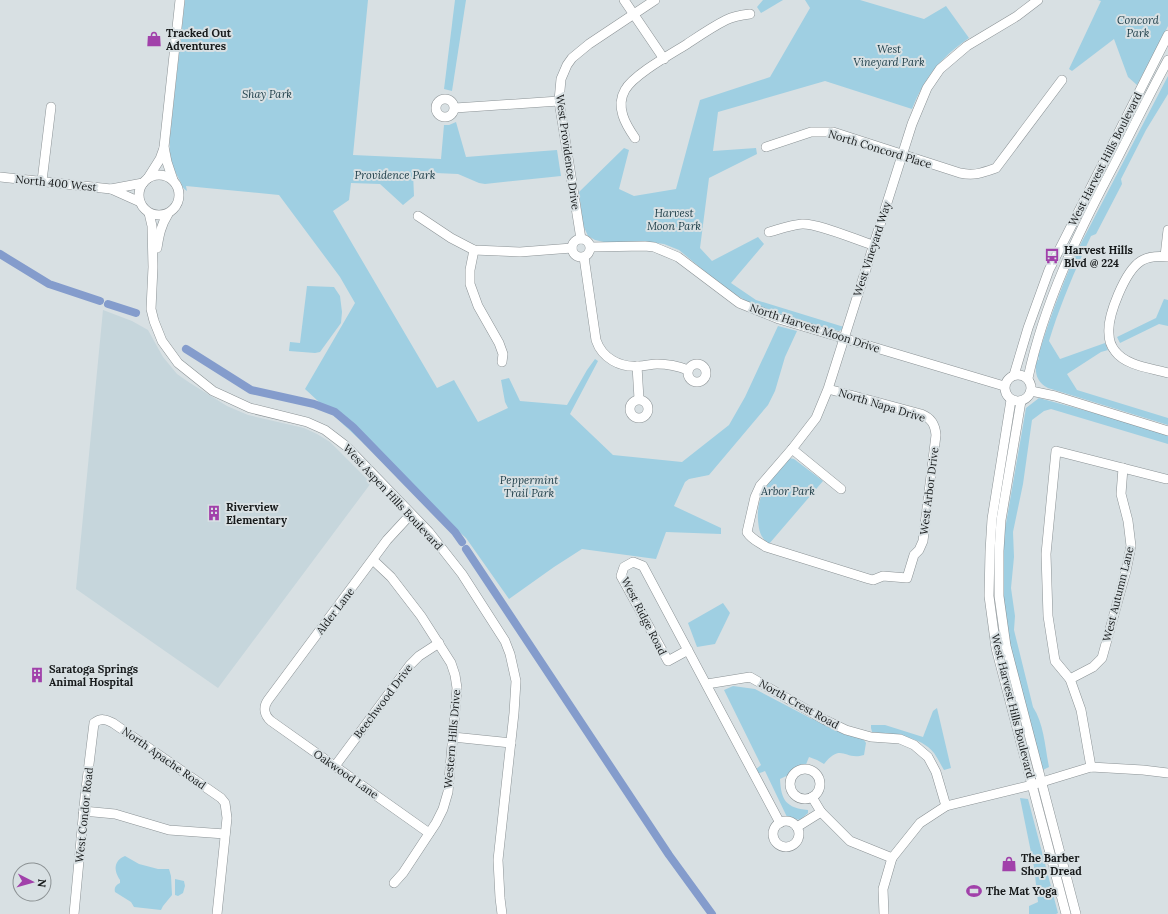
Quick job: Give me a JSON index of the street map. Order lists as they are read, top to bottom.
{
  "streets": {
    "street": [
      "North Concord Place",
      "West Providence Drive",
      "West Harvest Hills Boulevard",
      "North 400 West",
      "West Vineyard Way",
      "North Harvest Moon Drive",
      "North Napa Drive",
      "West Arbor Drive",
      "West Aspen Hills Boulevard",
      "West Autumn Lane",
      "Alder Lane",
      "West Ridge Road",
      "Beechwood Drive",
      "North Crest Road",
      "Western Hills Drive",
      "North Apache Road",
      "Oakwood Lane",
      "West Condor Road"
    ]
  },
  "crossings": [
    ["North Concord Place", "West Vineyard Way"],
    ["West Providence Drive", "North Harvest Moon Drive"],
    ["West Harvest Hills Boulevard", "North Harvest Moon Drive"],
    ["West Vineyard Way", "North Harvest Moon Drive"],
    ["West Vineyard Way", "North Napa Drive"],
    ["West Vineyard Way", "West Arbor Drive"],
    ["North Napa Drive", "West Arbor Drive"],
    ["West Aspen Hills Boulevard", "Alder Lane"],
    ["Alder Lane", "Western Hills Drive"],
    ["Alder Lane", "Oakwood Lane"],
    ["West Ridge Road", "North Crest Road"],
    ["Beechwood Drive", "Western Hills Drive"],
    ["Beechwood Drive", "Oakwood Lane"],
    ["Western Hills Drive", "Oakwood Lane"],
    ["North Apache Road", "West Condor Road"]
  ],
  "parks": [
    "Concord Park",
    "West Vineyard Park",
    "Shay Park",
    "Providence Park",
    "Harvest Moon Park",
    "Peppermint Trail Park",
    "Arbor Park"
  ],
  "places": {
    "shop": ["Tracked Out Adventures", "The Barber Shop Dread"],
    "bus stop": ["Harvest Hills Blvd @ 224"],
    "building": ["Riverview Elementary", "Saratoga Springs Animal Hospital"],
    "sports": ["The Mat Yoga"]
  },
  "north": "right"
}
